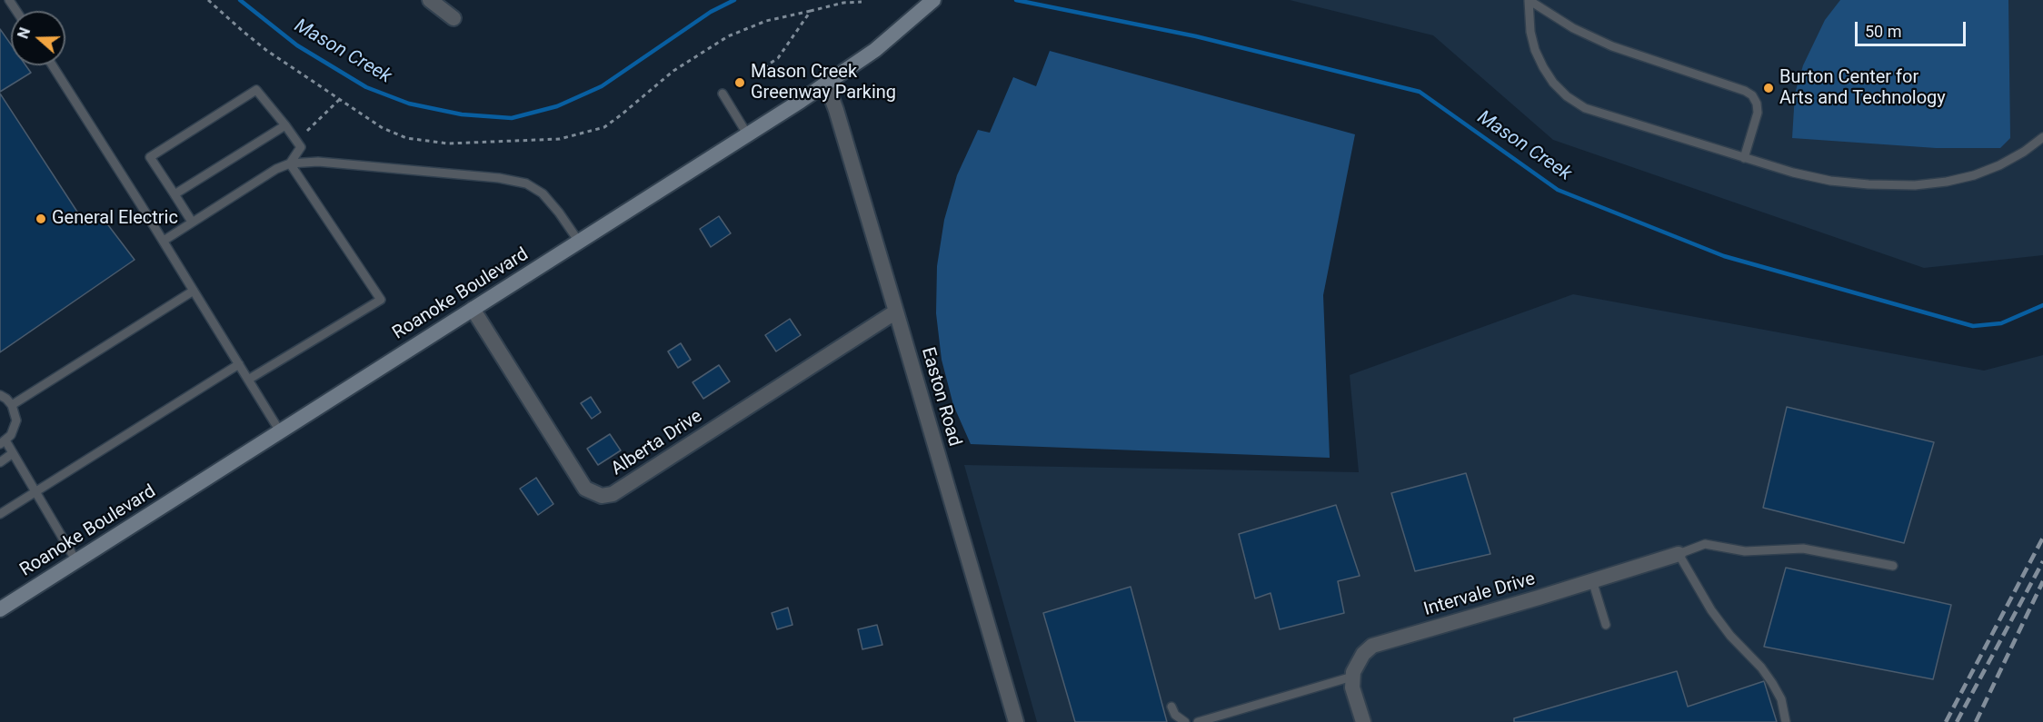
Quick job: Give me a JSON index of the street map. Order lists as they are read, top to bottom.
{
  "streets": {
    "main road": ["Roanoke Boulevard"],
    "street": ["Easton Road", "Alberta Drive", "Intervale Drive"]
  },
  "crossings": [
    ["Roanoke Boulevard", "Easton Road"],
    ["Roanoke Boulevard", "Alberta Drive"],
    ["Easton Road", "Alberta Drive"]
  ],
  "water": ["Mason Creek"],
  "places": ["Mason Creek Greenway Parking", "Burton Center for Arts and Technology", "General Electric"],
  "scale_bar": "50 m",
  "north": "left"
}
